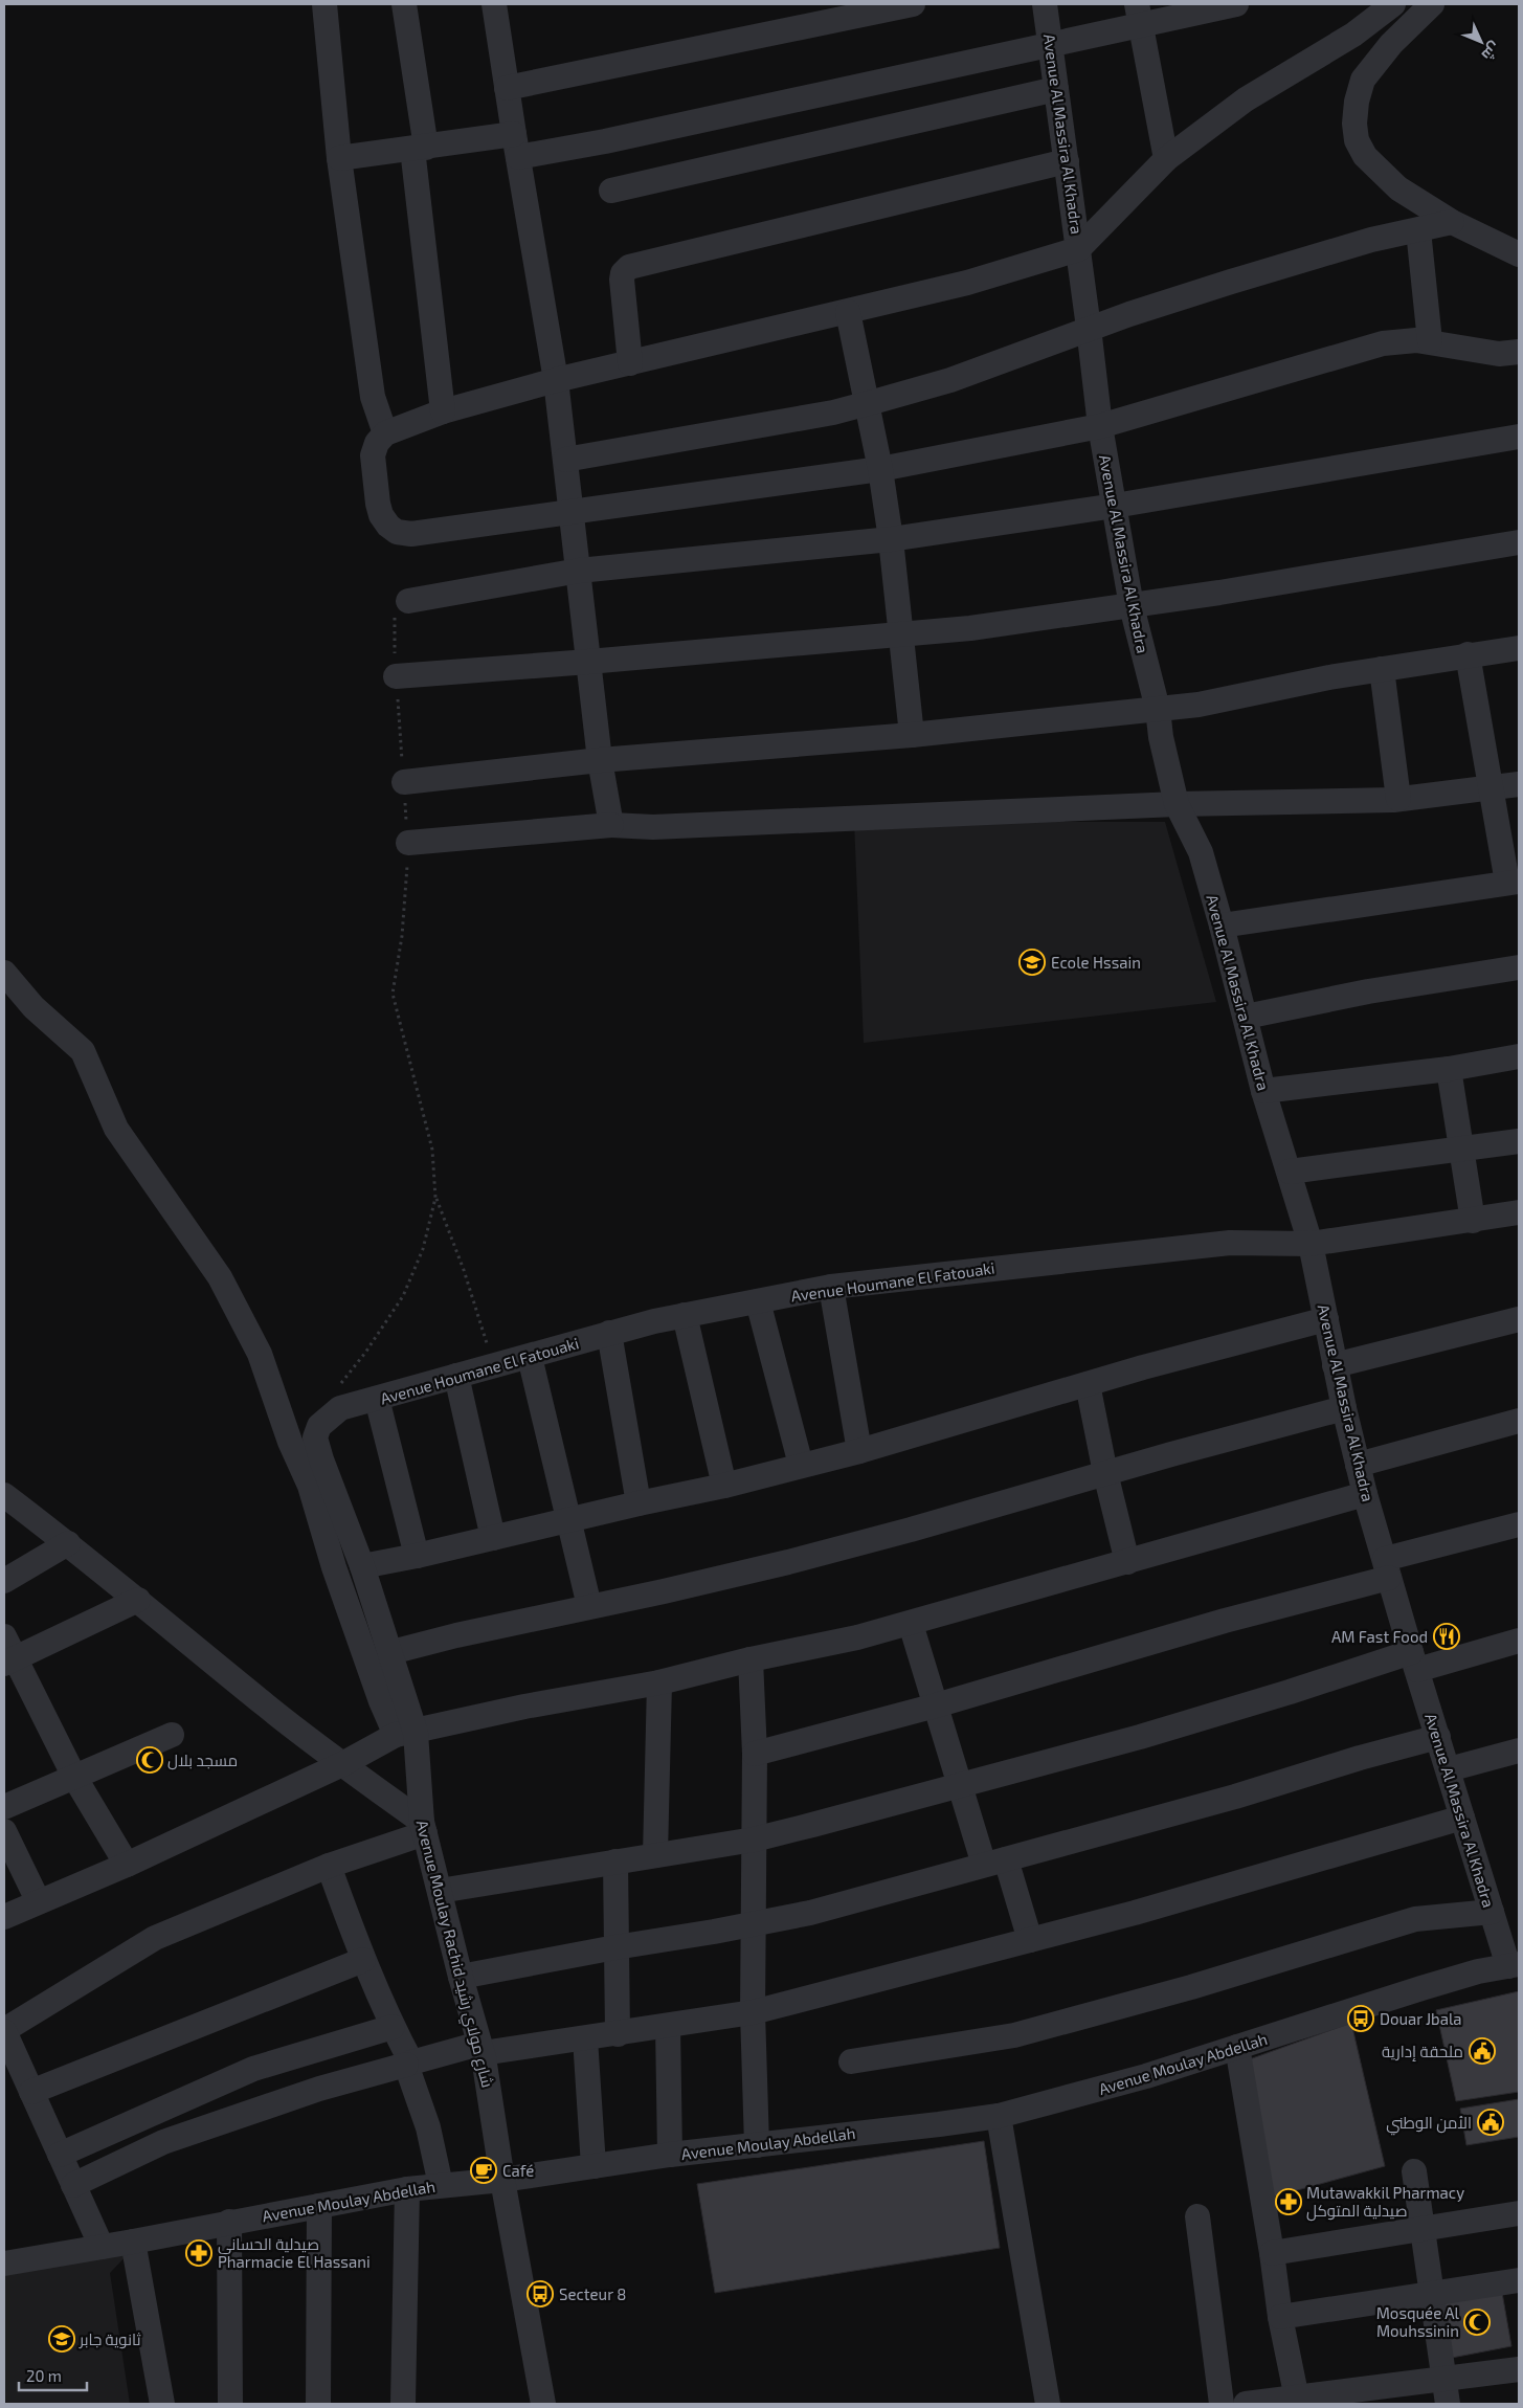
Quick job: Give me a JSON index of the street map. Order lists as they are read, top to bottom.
{
  "streets": {
    "street": [
      "Avenue Al Massira Al Khadra",
      "Avenue Houmane El Fatouaki",
      "Avenue Moulay Rachid شارع مولاي رشيد",
      "Avenue Moulay Abdellah"
    ]
  },
  "crossings": [
    ["Avenue Al Massira Al Khadra", "Avenue Houmane El Fatouaki"],
    ["Avenue Al Massira Al Khadra", "Avenue Moulay Abdellah"],
    ["Avenue Houmane El Fatouaki", "Avenue Moulay Rachid شارع مولاي رشيد"],
    ["Avenue Moulay Rachid شارع مولاي رشيد", "Avenue Moulay Abdellah"]
  ],
  "places": {
    "school or university": ["Ecole Hssain", "ثانوية جابر"],
    "restaurant": ["AM Fast Food"],
    "mosque": ["مسجد بلال", "Mosquée Al Mouhssinin"],
    "bus stop": ["Douar Jbala", "Secteur 8"],
    "public building": ["ملحقة إدارية", "الأمن الوطني"],
    "cafe": ["Café"],
    "pharmacy": ["Mutawakkil Pharmacy صيدلية المتوكل", "صيدلية الحساني Pharmacie El Hassani"]
  },
  "scale_bar": "20 m",
  "north": "bottom right"
}
